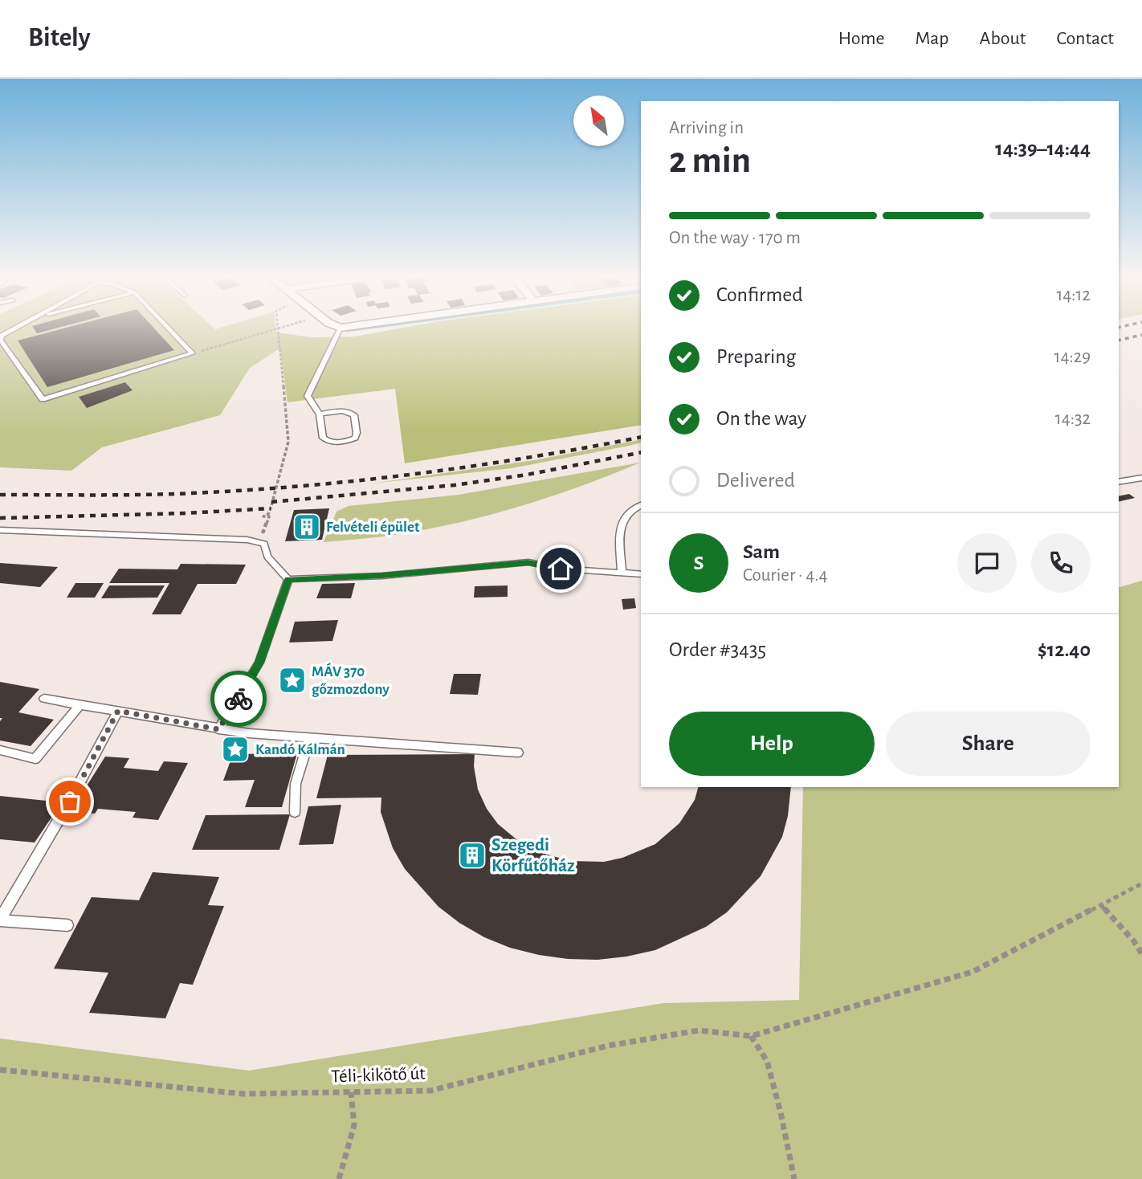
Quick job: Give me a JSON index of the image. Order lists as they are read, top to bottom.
{
  "streets": {
    "path": ["Téli-kikötő út"]
  },
  "places": {
    "building": ["Felvételi épület", "Szegedi Körfűtőház"],
    "place": ["MÁV 370 gőzmozdony", "Kandó Kálmán"]
  },
  "north": "top left",
  "page": {
    "header": "Bitely",
    "nav": [
      "Home",
      "Map",
      "About",
      "Contact"
    ],
    "heading": ["2 min", "Arriving in", "14:39–14:44"],
    "panel": [
      "Sam",
      "Courier · 4.4",
      "Order #3435",
      "$12.40"
    ],
    "bar": "On the way · 170 m",
    "list": [
      ["Confirmed", "14:12"],
      ["Preparing", "14:29"],
      ["On the way", "14:32"],
      "Delivered"
    ],
    "round": "S",
    "buttons": ["Help", "Share"]
  }
}
